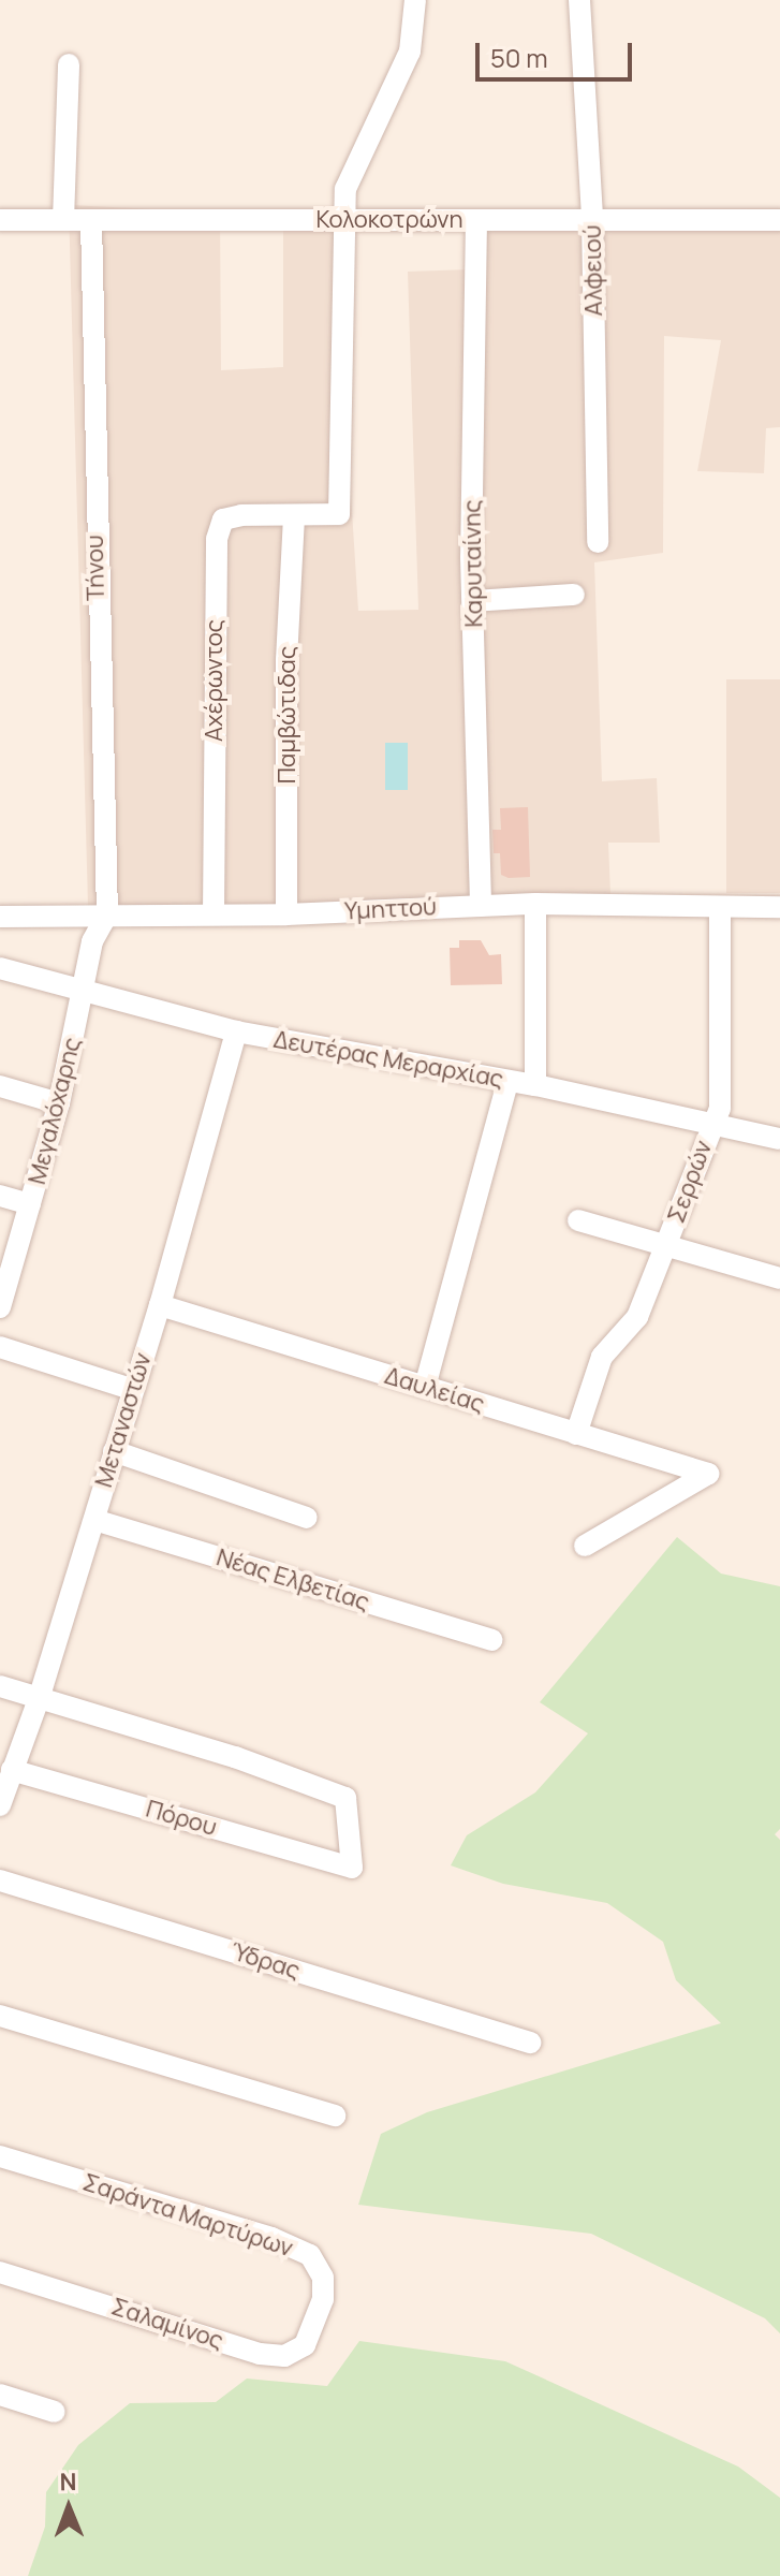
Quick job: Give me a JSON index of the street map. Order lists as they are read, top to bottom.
{
  "streets": {
    "street": [
      "Κολοκοτρώνη",
      "Αλφειού",
      "Καρυταίνης",
      "Τήνου",
      "Αχέρωντος",
      "Παμβώτιδας",
      "Υμηττού",
      "Δευτέρας Μεραρχίας",
      "Μεγαλόχαρης",
      "Σερρών",
      "Δαυλείας",
      "Μεταναστών",
      "Νέας Ελβετίας",
      "Πόρου",
      "Ύδρας",
      "Σαράντα Μαρτύρων",
      "Σαλαμίνος"
    ]
  },
  "crossings": [
    ["Κολοκοτρώνη", "Αλφειού"],
    ["Κολοκοτρώνη", "Καρυταίνης"],
    ["Κολοκοτρώνη", "Τήνου"],
    ["Καρυταίνης", "Υμηττού"],
    ["Τήνου", "Υμηττού"],
    ["Τήνου", "Μεγαλόχαρης"],
    ["Αχέρωντος", "Παμβώτιδας"],
    ["Αχέρωντος", "Υμηττού"],
    ["Παμβώτιδας", "Υμηττού"],
    ["Υμηττού", "Μεγαλόχαρης"],
    ["Υμηττού", "Σερρών"],
    ["Δευτέρας Μεραρχίας", "Μεγαλόχαρης"],
    ["Δευτέρας Μεραρχίας", "Σερρών"],
    ["Δευτέρας Μεραρχίας", "Μεταναστών"],
    ["Σερρών", "Δαυλείας"],
    ["Δαυλείας", "Μεταναστών"],
    ["Μεταναστών", "Νέας Ελβετίας"],
    ["Μεταναστών", "Πόρου"],
    ["Σαράντα Μαρτύρων", "Σαλαμίνος"]
  ],
  "scale_bar": "50 m",
  "north": "top"
}
